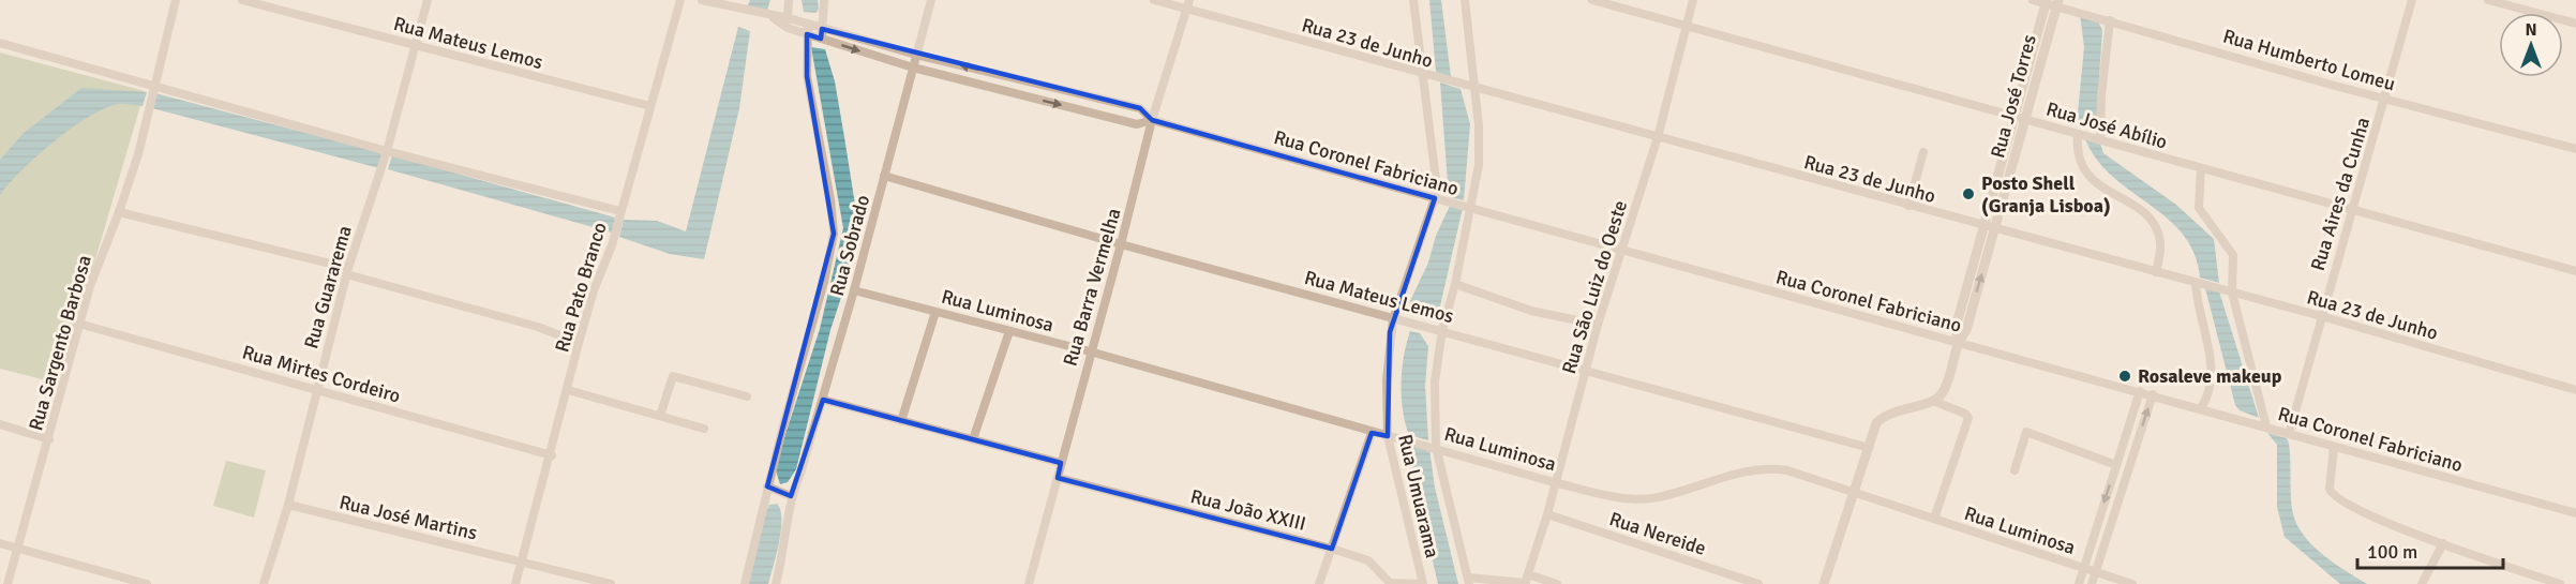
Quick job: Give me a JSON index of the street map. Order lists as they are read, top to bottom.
{
  "streets": {
    "street": [
      "Rua Mateus Lemos",
      "Rua 23 de Junho",
      "Rua Humberto Lomeu",
      "Rua José Torres",
      "Rua José Abílio",
      "Rua Coronel Fabriciano",
      "Rua Aires da Cunha",
      "Rua Sobrado",
      "Rua Guararema",
      "Rua Pato Branco",
      "Rua Barra Vermelha",
      "Rua São Luiz do Oeste",
      "Rua Luminosa",
      "Rua Sargento Barbosa",
      "Rua Mirtes Cordeiro",
      "Rua Umuarama",
      "Rua João XXIII",
      "Rua José Martins",
      "Rua Nereide"
    ]
  },
  "crossings": [
    ["Rua Mateus Lemos", "Rua Sobrado"],
    ["Rua Mateus Lemos", "Rua Guararema"],
    ["Rua Mateus Lemos", "Rua Pato Branco"],
    ["Rua Mateus Lemos", "Rua Barra Vermelha"],
    ["Rua Mateus Lemos", "Rua São Luiz do Oeste"],
    ["Rua Mateus Lemos", "Rua Umuarama"],
    ["Rua 23 de Junho", "Rua José Torres"],
    ["Rua 23 de Junho", "Rua Aires da Cunha"],
    ["Rua 23 de Junho", "Rua Barra Vermelha"],
    ["Rua 23 de Junho", "Rua São Luiz do Oeste"],
    ["Rua 23 de Junho", "Rua Umuarama"],
    ["Rua Humberto Lomeu", "Rua José Torres"],
    ["Rua Humberto Lomeu", "Rua Aires da Cunha"],
    ["Rua José Torres", "Rua José Abílio"],
    ["Rua José Torres", "Rua Coronel Fabriciano"],
    ["Rua José Abílio", "Rua Aires da Cunha"],
    ["Rua José Abílio", "Rua São Luiz do Oeste"],
    ["Rua Coronel Fabriciano", "Rua Aires da Cunha"],
    ["Rua Coronel Fabriciano", "Rua Sobrado"],
    ["Rua Coronel Fabriciano", "Rua Barra Vermelha"],
    ["Rua Coronel Fabriciano", "Rua São Luiz do Oeste"],
    ["Rua Coronel Fabriciano", "Rua Umuarama"],
    ["Rua Sobrado", "Rua Luminosa"],
    ["Rua Guararema", "Rua Mirtes Cordeiro"],
    ["Rua Guararema", "Rua José Martins"],
    ["Rua Pato Branco", "Rua Mirtes Cordeiro"],
    ["Rua Pato Branco", "Rua José Martins"],
    ["Rua Barra Vermelha", "Rua Luminosa"],
    ["Rua Barra Vermelha", "Rua João XXIII"],
    ["Rua São Luiz do Oeste", "Rua Luminosa"],
    ["Rua São Luiz do Oeste", "Rua Nereide"],
    ["Rua Luminosa", "Rua Umuarama"],
    ["Rua Sargento Barbosa", "Rua Mirtes Cordeiro"],
    ["Rua Umuarama", "Rua João XXIII"]
  ],
  "places": ["Posto Shell (Granja Lisboa)", "Rosaleve makeup"],
  "scale_bar": "100 m",
  "north": "top"
}
